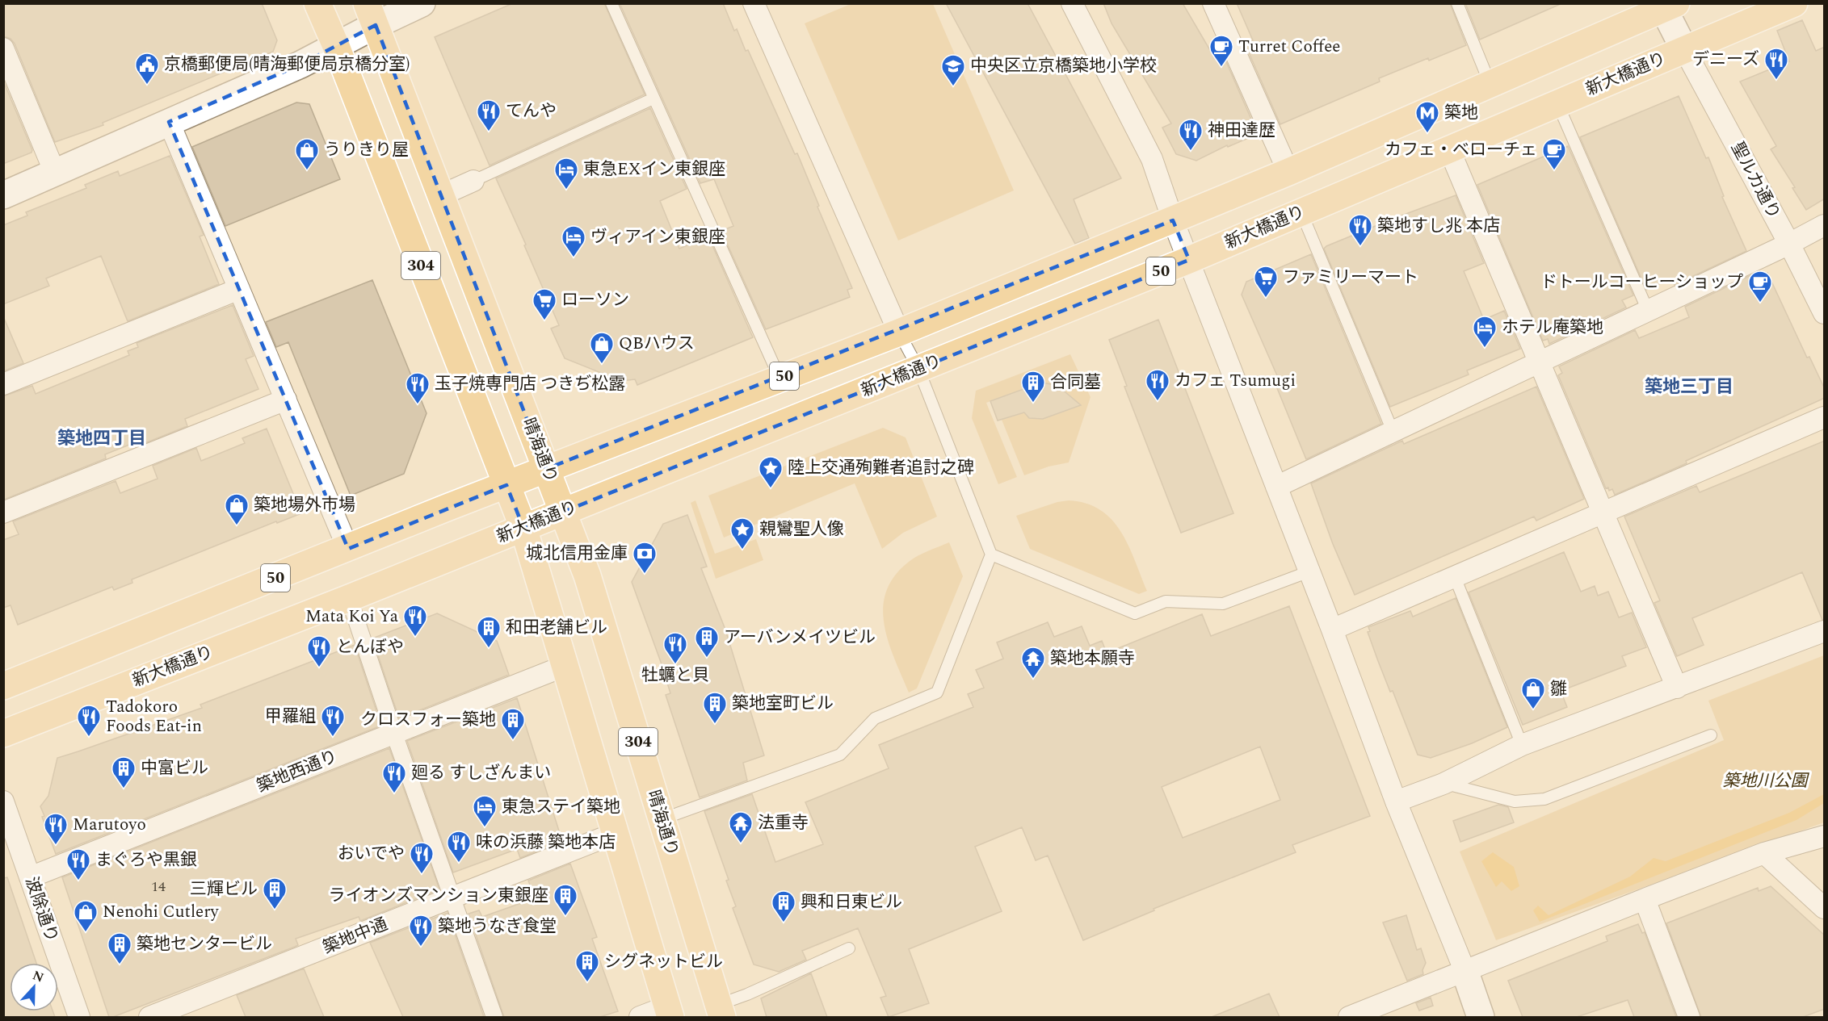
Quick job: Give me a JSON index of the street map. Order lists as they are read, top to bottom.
{
  "streets": {
    "main road": [
      "新大橋通り",
      "304",
      "50",
      "晴海通り"
    ],
    "street": [
      "聖ルカ通り",
      "築地西通り",
      "波除通り",
      "築地中通"
    ]
  },
  "crossings": [
    ["新大橋通り", "聖ルカ通り"],
    ["新大橋通り", "304"],
    ["新大橋通り", "晴海通り"],
    ["304", "50"],
    ["304", "築地西通り"],
    ["304", "築地中通"],
    ["50", "晴海通り"],
    ["築地西通り", "波除通り"]
  ],
  "districts": ["築地三丁目", "築地四丁目"],
  "parks": ["築地川公園"],
  "places": {
    "cafe": ["Turret Coffee", "カフェ・ベローチェ", "ドトールコーヒーショップ"],
    "restaurant": [
      "デニーズ",
      "てんや",
      "神田達歴",
      "築地すし兆 本店",
      "カフェ Tsumugi",
      "玉子焼専門店 つきぢ松露",
      "Mata Koi Ya",
      "牡蠣と貝",
      "とんぼや",
      "Tadokoro Foods Eat-in",
      "甲羅組",
      "廻る すしざんまい",
      "Marutoyo",
      "味の浜藤 築地本店",
      "おいでや",
      "まぐろや黒銀",
      "築地うなぎ食堂"
    ],
    "public building": ["京橋郵便局(晴海郵便局京橋分室)"],
    "school or university": ["中央区立京橋築地小学校"],
    "metro station": ["築地"],
    "shop": [
      "うりきり屋",
      "QBハウス",
      "築地場外市場",
      "雛",
      "Nenohi Cutlery"
    ],
    "hotel": [
      "東急EXイン東銀座",
      "ヴィアイン東銀座",
      "ホテル庵築地",
      "東急ステイ築地"
    ],
    "supermarket": ["ファミリーマート", "ローソン"],
    "building": [
      "合同墓",
      "和田老舗ビル",
      "アーバンメイツビル",
      "築地室町ビル",
      "クロスフォー築地",
      "中富ビル",
      "三輝ビル",
      "ライオンズマンション東銀座",
      "興和日東ビル",
      "築地センタービル",
      "シグネットビル"
    ],
    "place": ["陸上交通殉難者追討之碑", "親鸞聖人像"],
    "bank": ["城北信用金庫"],
    "temple": ["築地本願寺", "法重寺"]
  },
  "house_numbers": ["14"],
  "north": "top"
}
